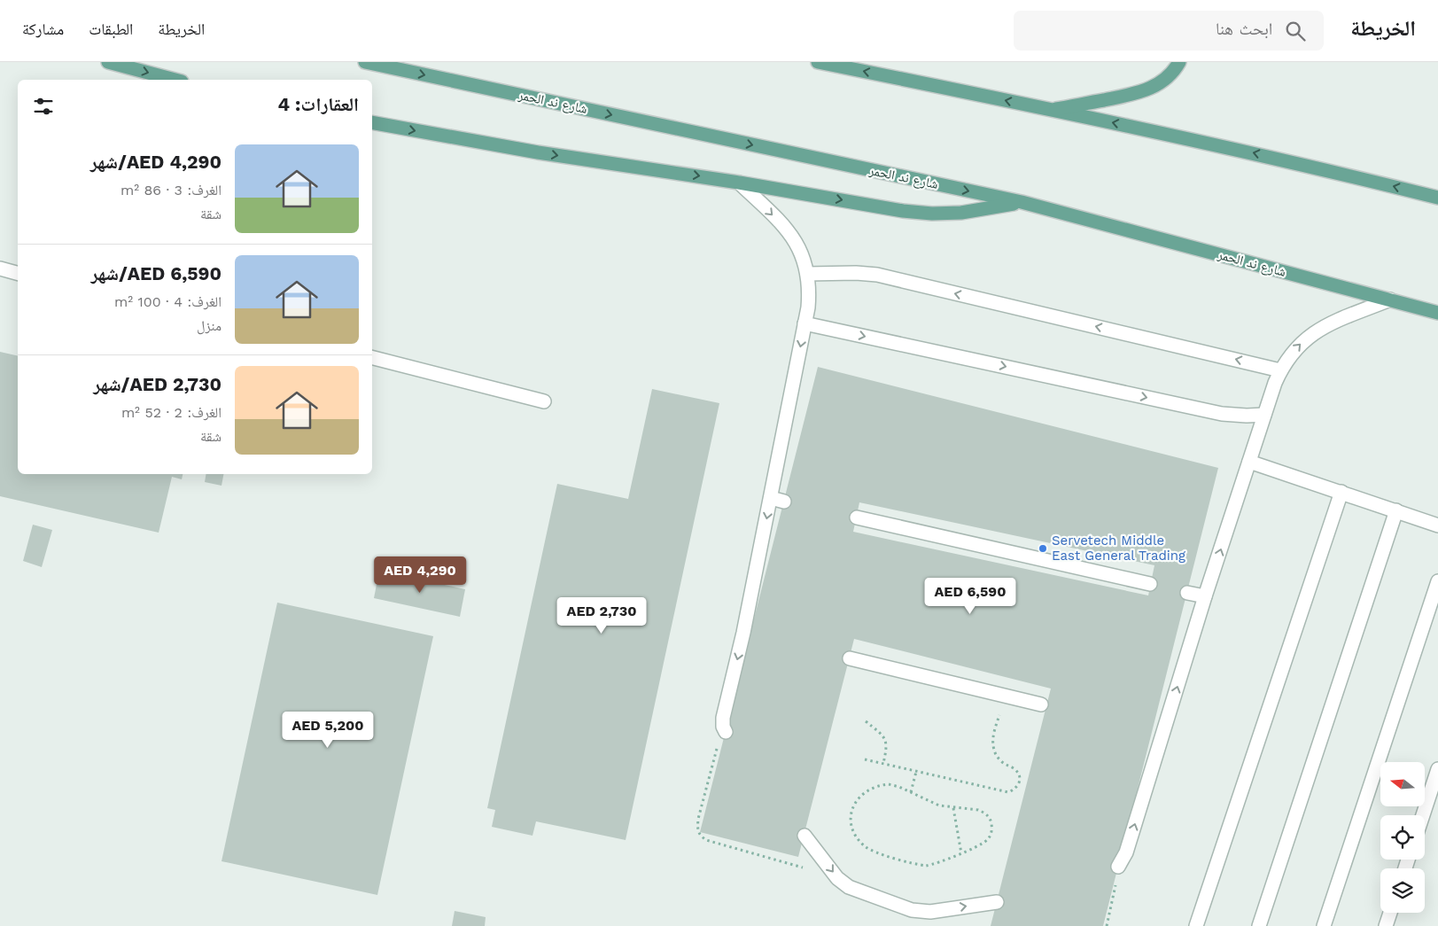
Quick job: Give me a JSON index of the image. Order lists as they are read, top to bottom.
{
  "streets": {
    "main road": ["شارع ند الحمر"]
  },
  "places": ["Servetech Middle East General Trading"],
  "north": "left",
  "page": {
    "header": "الخريطة",
    "search": "ابحث هنا",
    "nav": ["الخريطة", "الطبقات", "مشاركة"],
    "heading": "العقارات: 4",
    "list": [
      {
        "name": "AED 4,290/شهر",
        "note": "الغرف: 3 · 86 m² · شقة"
      },
      {
        "name": "AED 6,590/شهر",
        "note": "الغرف: 4 · 100 m² · منزل"
      },
      {
        "name": "AED 2,730/شهر",
        "note": "الغرف: 2 · 52 m² · شقة"
      }
    ],
    "price": [
      "AED 4,290",
      "AED 6,590",
      "AED 2,730",
      "AED 5,200"
    ]
  }
}
